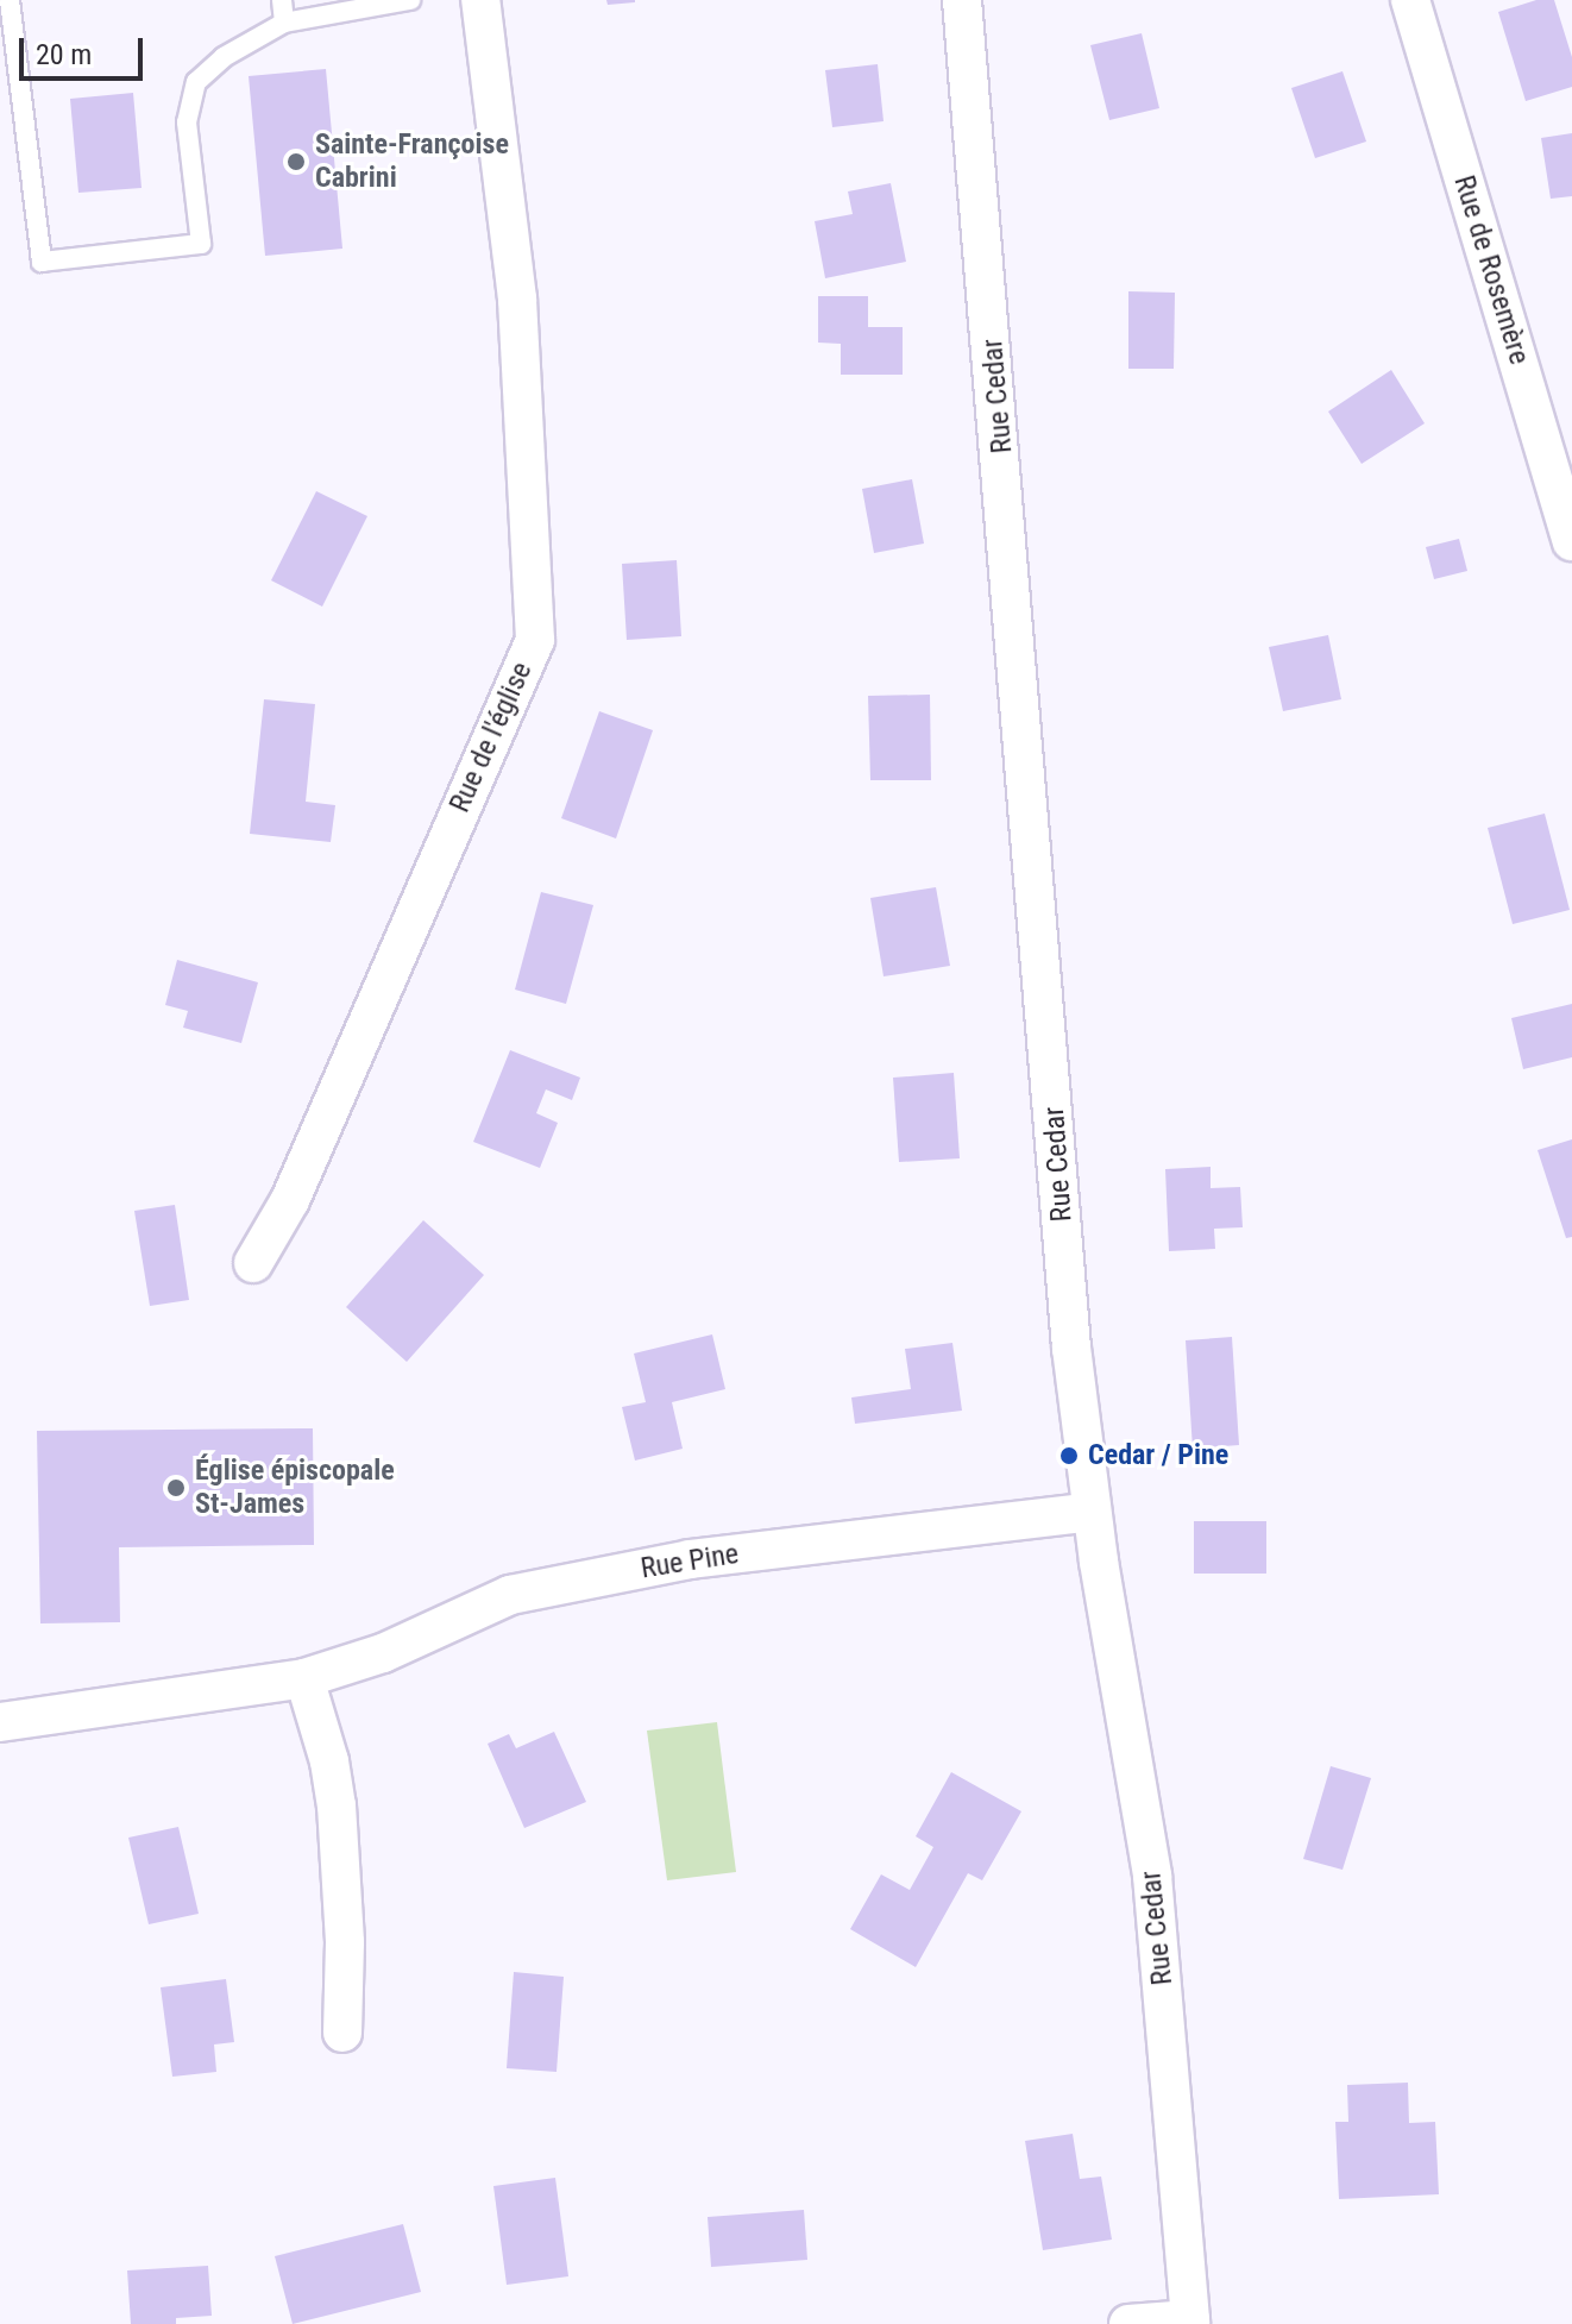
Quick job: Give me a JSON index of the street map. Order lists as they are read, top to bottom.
{
  "streets": {
    "street": [
      "Rue de Rosemère",
      "Rue Cedar",
      "Rue de l'église",
      "Rue Pine"
    ]
  },
  "crossings": [
    ["Rue Cedar", "Rue Pine"]
  ],
  "places": ["Sainte-Françoise Cabrini", "Cedar / Pine", "Église épiscopale St-James"],
  "scale_bar": "20 m"
}
